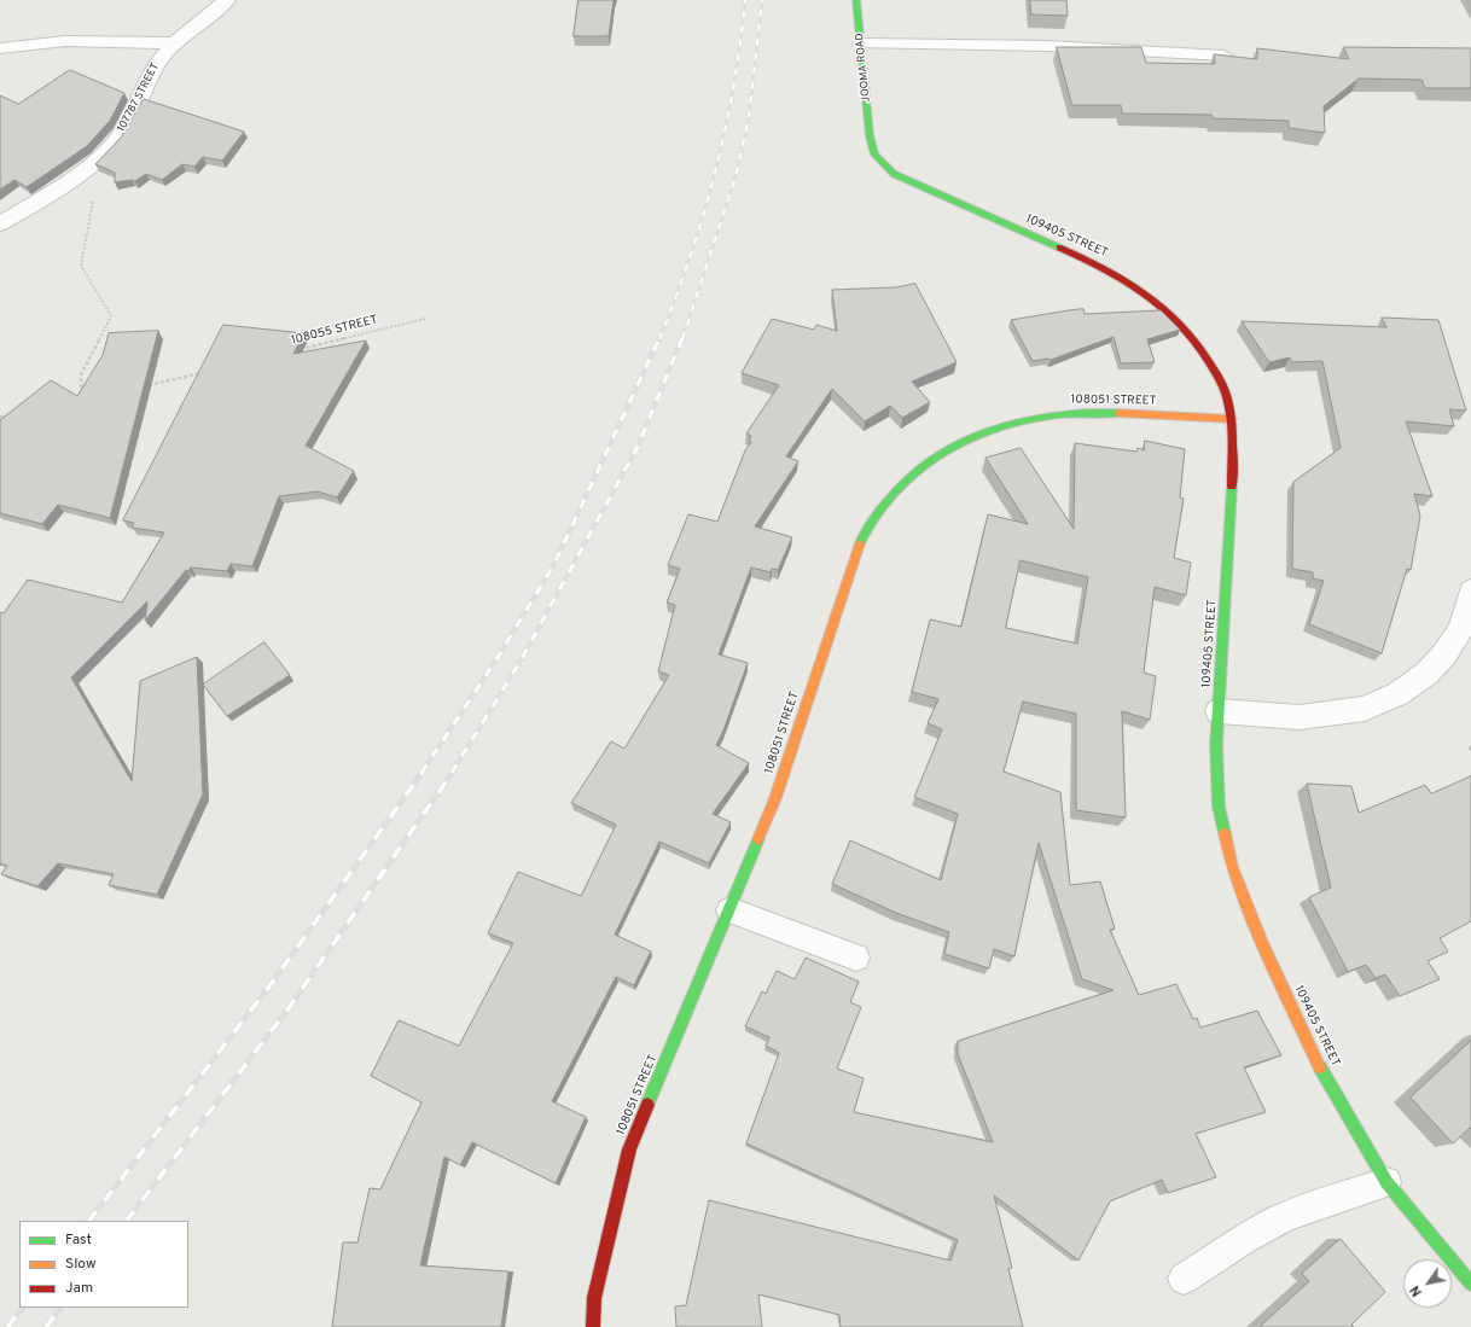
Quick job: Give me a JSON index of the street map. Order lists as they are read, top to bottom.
{
  "streets": {
    "street": [
      "JOOMA ROAD",
      "107787 STREET",
      "109405 STREET",
      "108051 STREET"
    ],
    "path": ["108055 STREET"]
  },
  "crossings": [
    ["JOOMA ROAD", "109405 STREET"],
    ["109405 STREET", "108051 STREET"]
  ],
  "legend": ["Fast", "Slow", "Jam"],
  "north": "bottom left"
}
